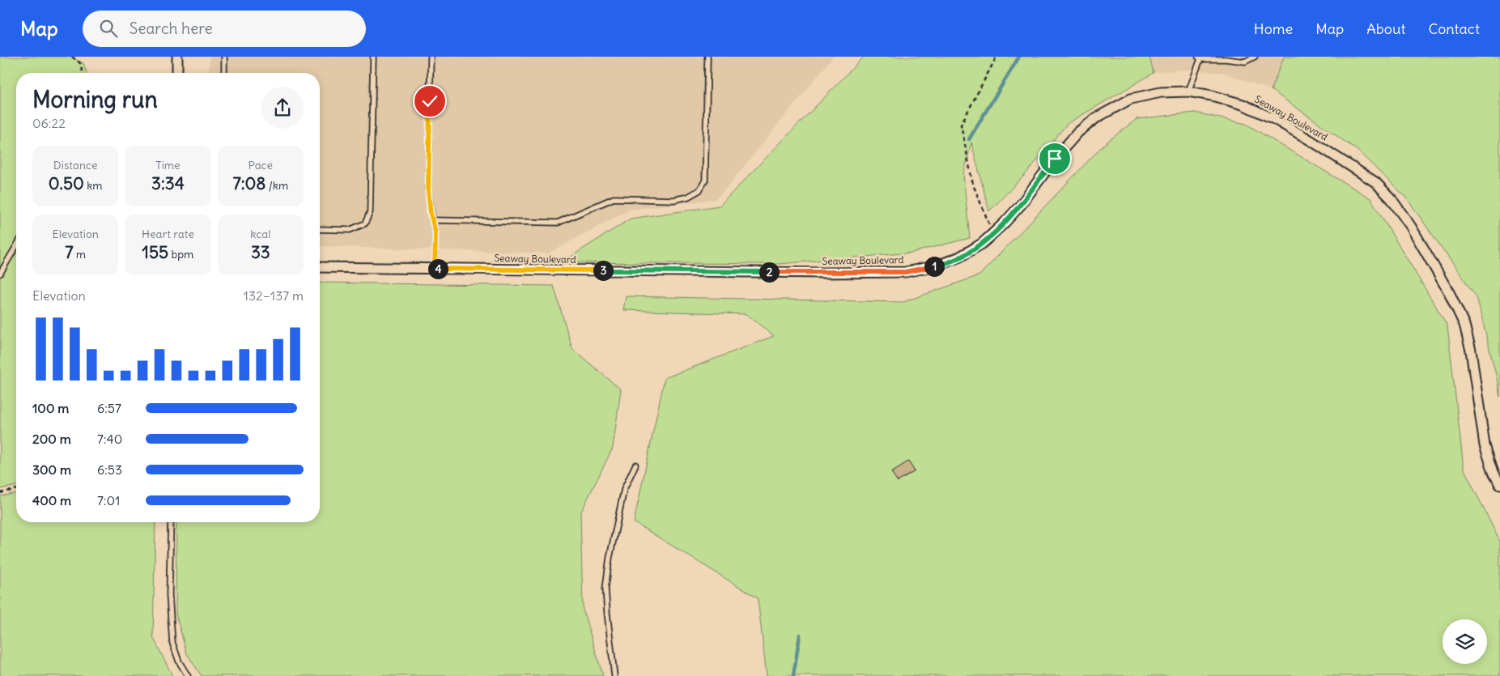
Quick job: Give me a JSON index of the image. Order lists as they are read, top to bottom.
{
  "streets": {
    "street": ["Seaway Boulevard"]
  },
  "page": {
    "header": "Map",
    "search": "Search here",
    "nav": [
      "Home",
      "Map",
      "About",
      "Contact"
    ],
    "heading": ["Morning run", "06:22"],
    "stats": [
      ["Distance", "0.50 km"],
      ["Time", "3:34"],
      ["Pace", "7:08 /km"],
      ["Elevation", "7 m"],
      ["Heart rate", "155 bpm"],
      ["kcal", "33"]
    ],
    "pins": [
      "1",
      "4",
      "3",
      "2"
    ],
    "chart": ["Elevation", "132–137 m"],
    "list": [
      {
        "name": "100 m",
        "note": "6:57"
      },
      {
        "name": "200 m",
        "note": "7:40"
      },
      {
        "name": "300 m",
        "note": "6:53"
      },
      {
        "name": "400 m",
        "note": "7:01"
      }
    ]
  }
}
